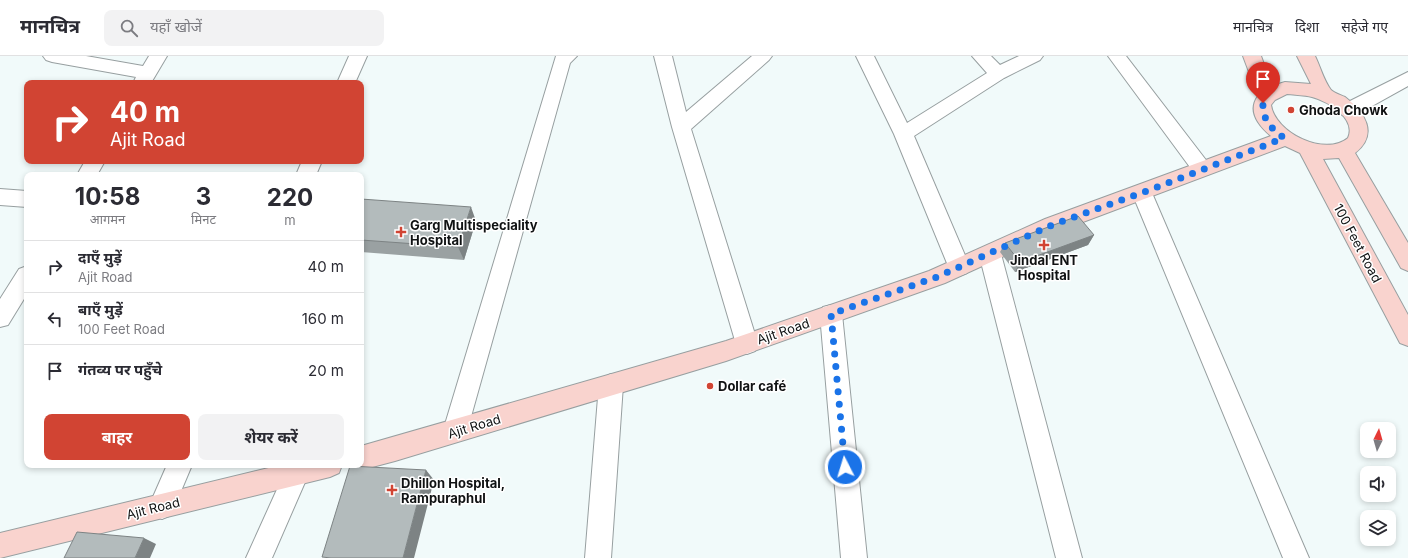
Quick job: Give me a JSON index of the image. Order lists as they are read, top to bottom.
{
  "streets": {
    "street": ["100 Feet Road", "Ajit Road"]
  },
  "crossings": [
    ["100 Feet Road", "Ajit Road"]
  ],
  "places": {
    "other": ["Ghoda Chowk", "Dollar café"],
    "health": ["Garg Multispeciality Hospital", "Jindal ENT Hospital", "Dhillon Hospital, Rampuraphul"]
  },
  "north": "top",
  "page": {
    "header": "मानचित्र",
    "search": "यहाँ खोजें",
    "nav": ["मानचित्र", "दिशा", "सहेजे गए"],
    "turn": ["40 m", "Ajit Road"],
    "eta": [
      "10:58",
      "आगमन",
      "3",
      "मिनट",
      "220",
      "m"
    ],
    "list": [
      {
        "name": "दाएँ मुड़ें",
        "note": "Ajit Road",
        "value": "40 m"
      },
      {
        "name": "बाएँ मुड़ें",
        "note": "100 Feet Road",
        "value": "160 m"
      },
      {
        "name": "गंतव्य पर पहुँचे",
        "value": "20 m"
      }
    ],
    "buttons": ["बाहर", "शेयर करें"]
  }
}
